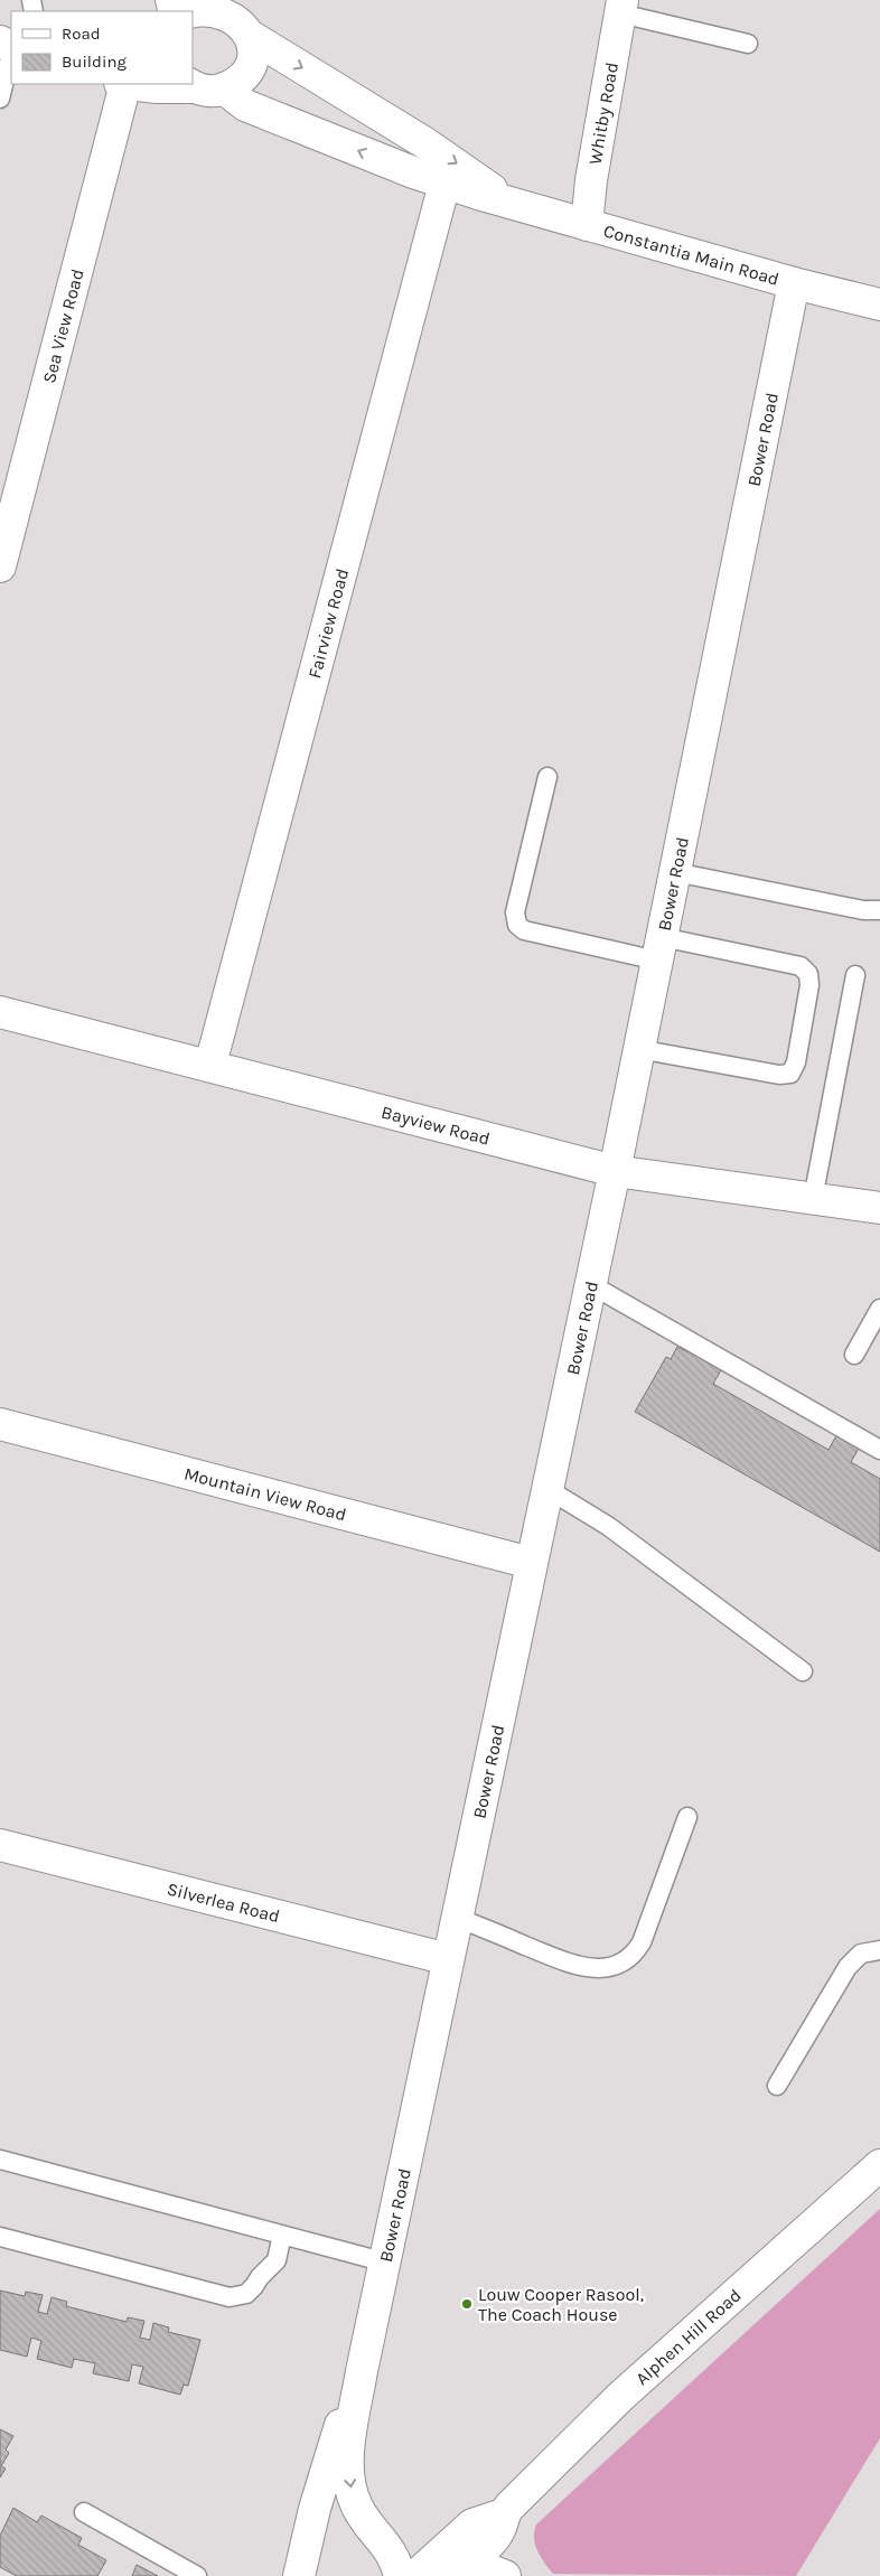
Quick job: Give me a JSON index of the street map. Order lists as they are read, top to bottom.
{
  "streets": {
    "street": [
      "Whitby Road",
      "Constantia Main Road",
      "Sea View Road",
      "Bower Road",
      "Fairview Road",
      "Bayview Road",
      "Mountain View Road",
      "Silverlea Road",
      "Alphen Hill Road"
    ]
  },
  "crossings": [
    ["Whitby Road", "Constantia Main Road"],
    ["Constantia Main Road", "Bower Road"],
    ["Constantia Main Road", "Fairview Road"],
    ["Bower Road", "Bayview Road"],
    ["Bower Road", "Mountain View Road"],
    ["Bower Road", "Silverlea Road"],
    ["Fairview Road", "Bayview Road"]
  ],
  "places": ["Louw Cooper Rasool, The Coach House"],
  "legend": ["Road", "Building"]
}
